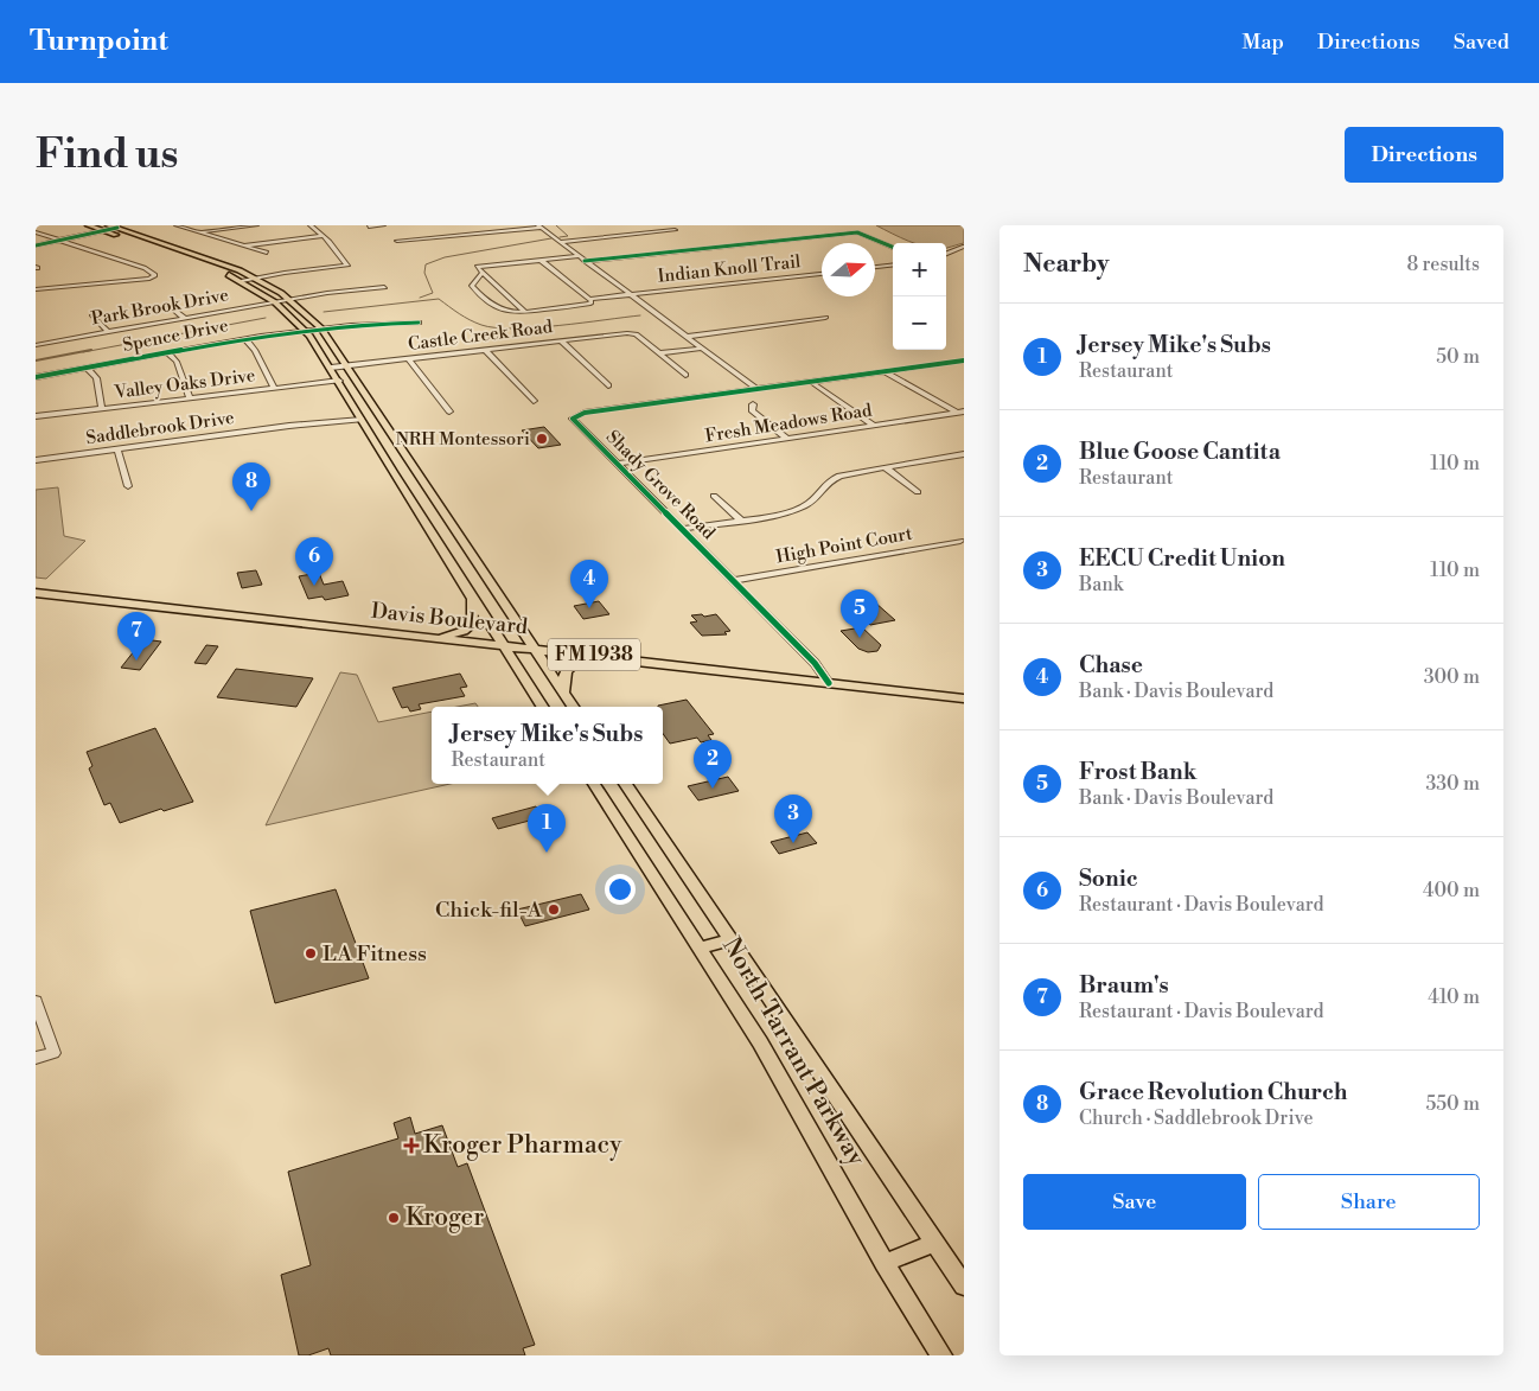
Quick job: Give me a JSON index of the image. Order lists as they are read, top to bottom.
{
  "streets": {
    "main road": ["Davis Boulevard", "FM 1938", "North Tarrant Parkway"],
    "street": [
      "Indian Knoll Trail",
      "Park Brook Drive",
      "Spence Drive",
      "Castle Creek Road",
      "Valley Oaks Drive",
      "Fresh Meadows Road",
      "Saddlebrook Drive",
      "Shady Grove Road",
      "High Point Court"
    ]
  },
  "crossings": [
    ["Fresh Meadows Road", "Shady Grove Road"],
    ["Shady Grove Road", "High Point Court"],
    ["Shady Grove Road", "Davis Boulevard"]
  ],
  "places": {
    "other": [
      "NRH Montessori",
      "Chick-fil-A",
      "LA Fitness",
      "Kroger"
    ],
    "health": ["Kroger Pharmacy"]
  },
  "north": "right",
  "page": {
    "header": "Turnpoint",
    "nav": ["Map", "Directions", "Saved"],
    "buttons": [
      "Directions",
      ["Save", "Share"]
    ],
    "title": "Find us",
    "heading": ["Nearby", "8 results"],
    "map_buttons": ["+", "−"],
    "list": [
      {
        "mark": "1",
        "name": "Jersey Mike's Subs",
        "note": "Restaurant",
        "value": "50 m"
      },
      {
        "mark": "2",
        "name": "Blue Goose Cantita",
        "note": "Restaurant",
        "value": "110 m"
      },
      {
        "mark": "3",
        "name": "EECU Credit Union",
        "note": "Bank",
        "value": "110 m"
      },
      {
        "mark": "4",
        "name": "Chase",
        "note": "Bank · Davis Boulevard",
        "value": "300 m"
      },
      {
        "mark": "5",
        "name": "Frost Bank",
        "note": "Bank · Davis Boulevard",
        "value": "330 m"
      },
      {
        "mark": "6",
        "name": "Sonic",
        "note": "Restaurant · Davis Boulevard",
        "value": "400 m"
      },
      {
        "mark": "7",
        "name": "Braum's",
        "note": "Restaurant · Davis Boulevard",
        "value": "410 m"
      },
      {
        "mark": "8",
        "name": "Grace Revolution Church",
        "note": "Church · Saddlebrook Drive",
        "value": "550 m"
      }
    ],
    "pins": [
      "8",
      "6",
      "4",
      "5",
      "7",
      "2",
      "3",
      "1"
    ],
    "popup": ["Jersey Mike's Subs", "Restaurant"]
  }
}
